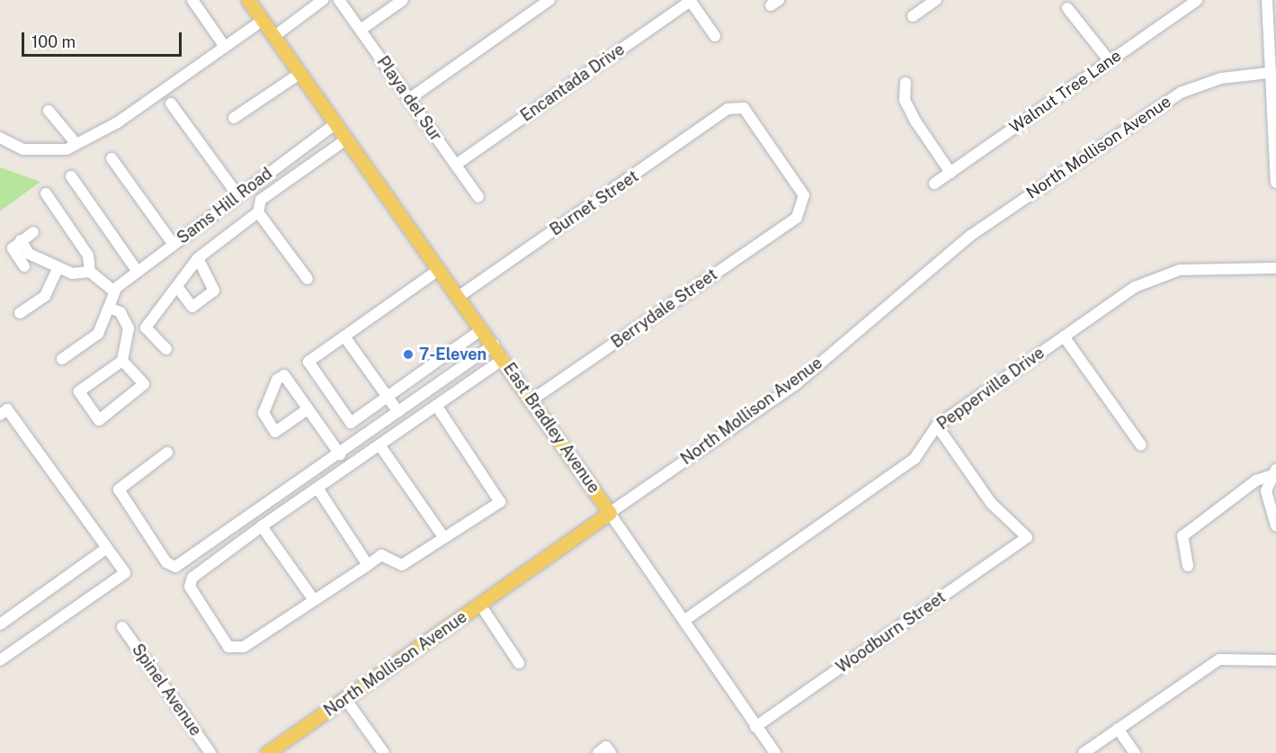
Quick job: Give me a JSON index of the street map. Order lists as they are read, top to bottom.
{
  "streets": {
    "main road": ["North Mollison Avenue", "East Bradley Avenue"],
    "street": [
      "Encantada Drive",
      "Walnut Tree Lane",
      "Playa del Sur",
      "Burnet Street",
      "Sams Hill Road",
      "Berrydale Street",
      "Peppervilla Drive",
      "Woodburn Street",
      "Spinel Avenue"
    ]
  },
  "crossings": [
    ["Encantada Drive", "Playa del Sur"],
    ["North Mollison Avenue", "East Bradley Avenue"],
    ["Burnet Street", "Berrydale Street"],
    ["Burnet Street", "East Bradley Avenue"],
    ["Sams Hill Road", "East Bradley Avenue"],
    ["Berrydale Street", "East Bradley Avenue"],
    ["Peppervilla Drive", "East Bradley Avenue"],
    ["Peppervilla Drive", "Woodburn Street"],
    ["East Bradley Avenue", "Woodburn Street"]
  ],
  "places": ["7-Eleven"],
  "scale_bar": "100 m"
}
